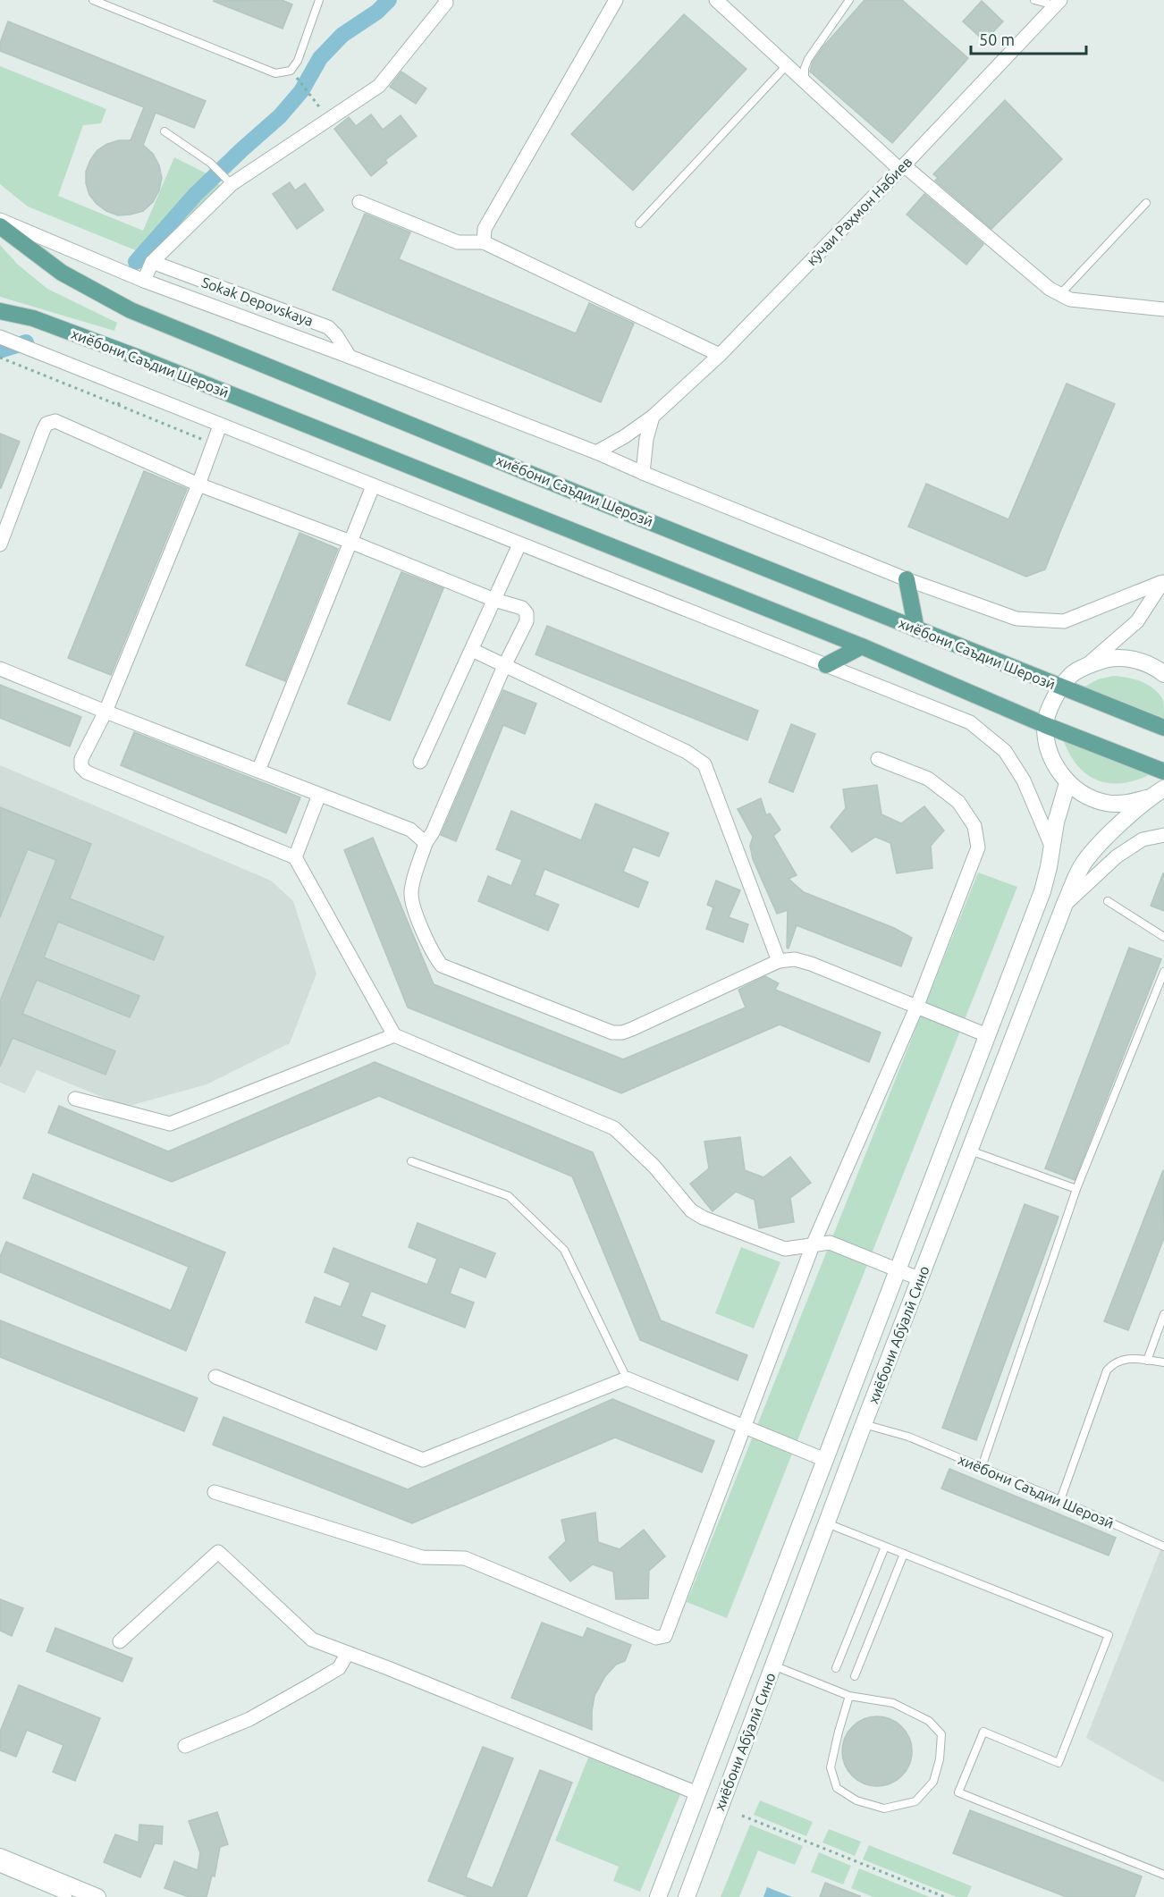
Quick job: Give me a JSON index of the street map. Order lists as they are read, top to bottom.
{
  "streets": {
    "main road": ["хиёбони Саъдии Шерозӣ", "хиёбони Абӯалӣ Сино"],
    "street": ["кӯчаи Раҳмон Набиев", "Sokak Depovskaya"]
  },
  "crossings": [
    ["хиёбони Саъдии Шерозӣ", "хиёбони Абӯалӣ Сино"]
  ],
  "scale_bar": "50 m"
}
